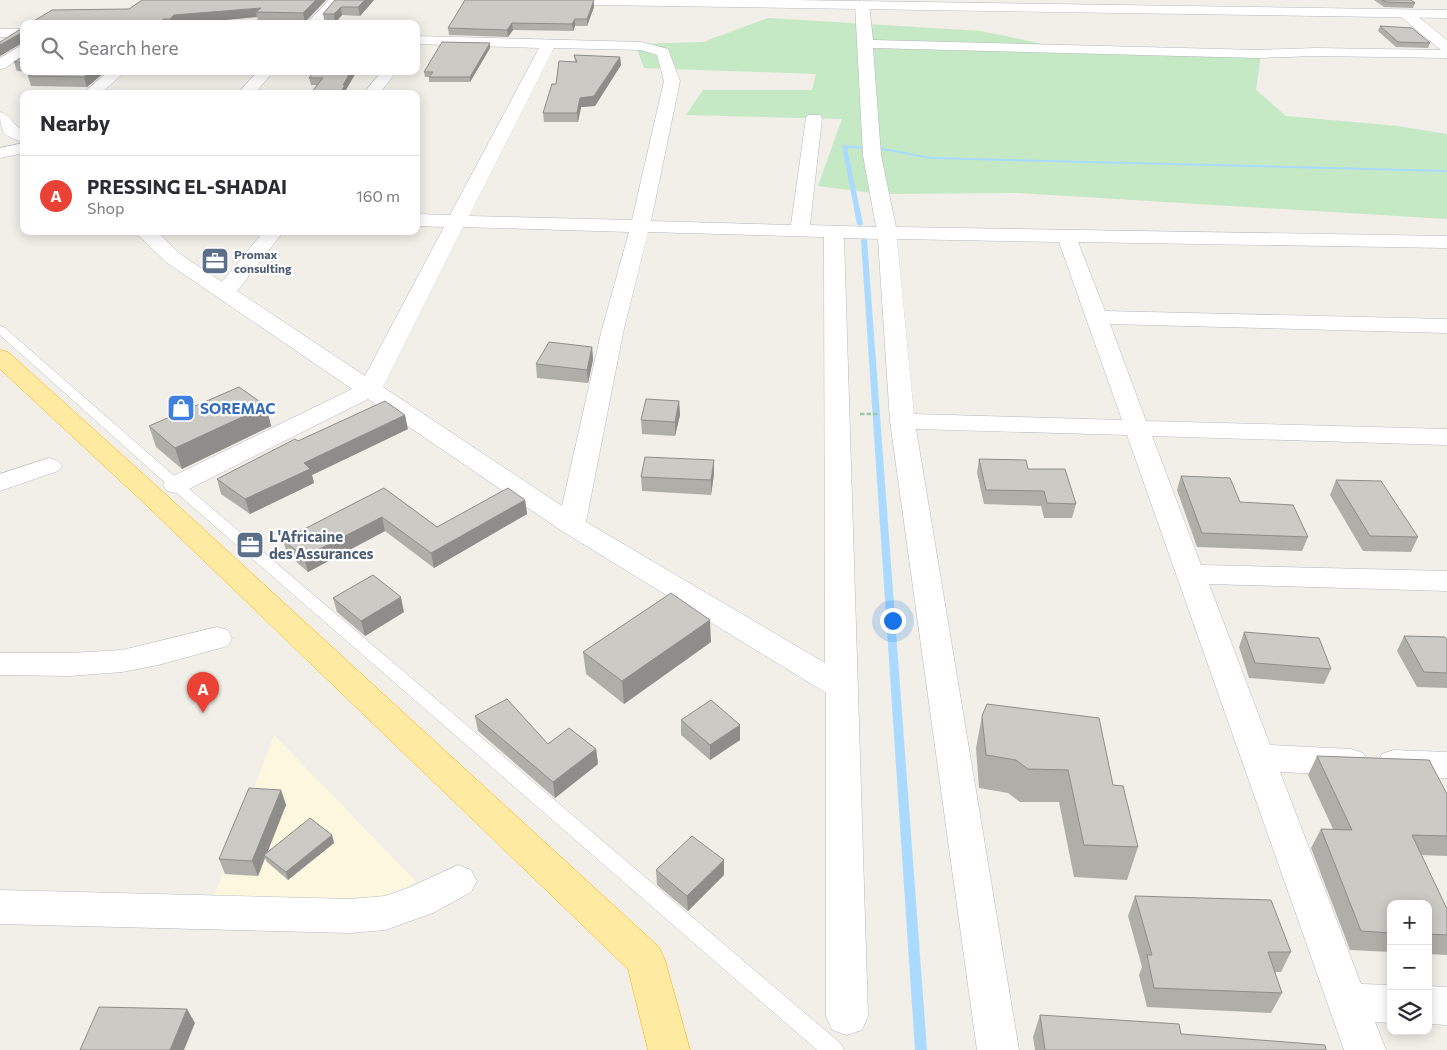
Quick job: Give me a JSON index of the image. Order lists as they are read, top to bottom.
{
  "places": {
    "office": ["Promax consulting", "L'Africaine des Assurances"],
    "shop": ["SOREMAC"]
  },
  "page": {
    "search": "Search here",
    "heading": "Nearby",
    "list": [
      {
        "mark": "A",
        "name": "PRESSING EL-SHADAI",
        "note": "Shop",
        "value": "160 m"
      }
    ],
    "pins": "A",
    "map_buttons": ["+", "−"]
  }
}
